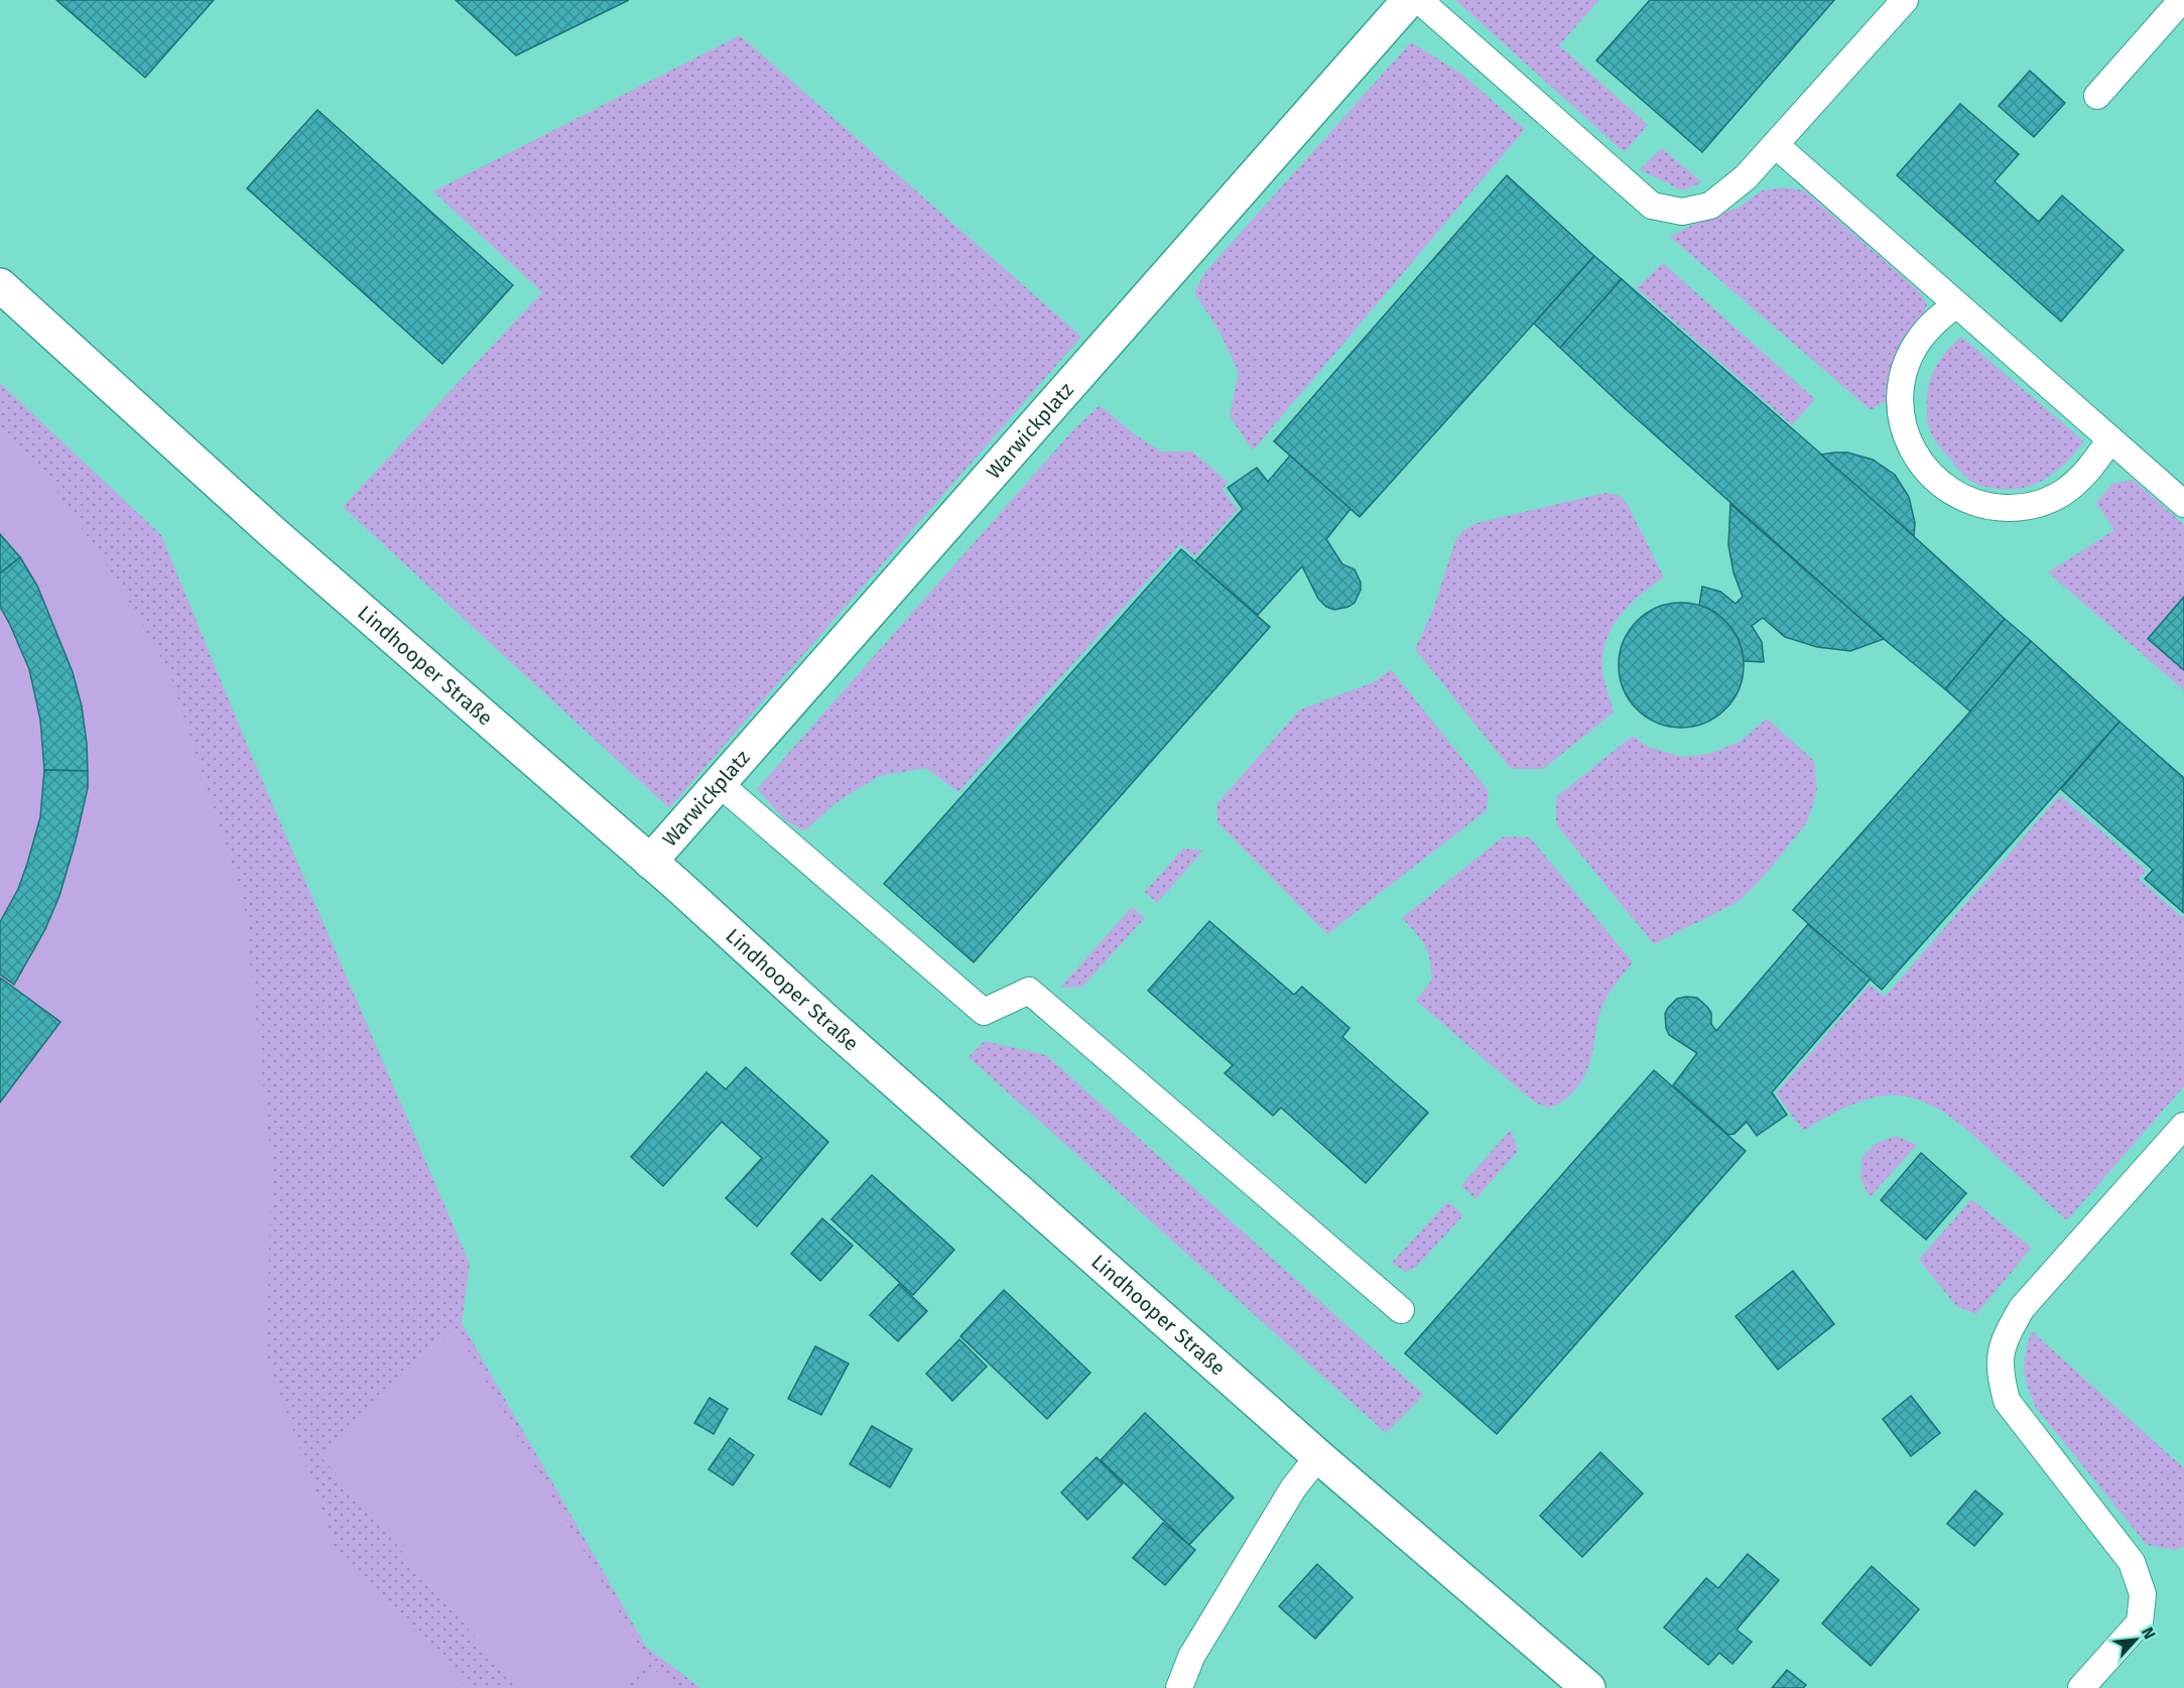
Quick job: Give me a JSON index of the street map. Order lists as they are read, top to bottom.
{
  "streets": {
    "main road": ["Warwickplatz", "Lindhooper Straße"]
  },
  "crossings": [
    ["Warwickplatz", "Lindhooper Straße"]
  ],
  "north": "top right"
}
